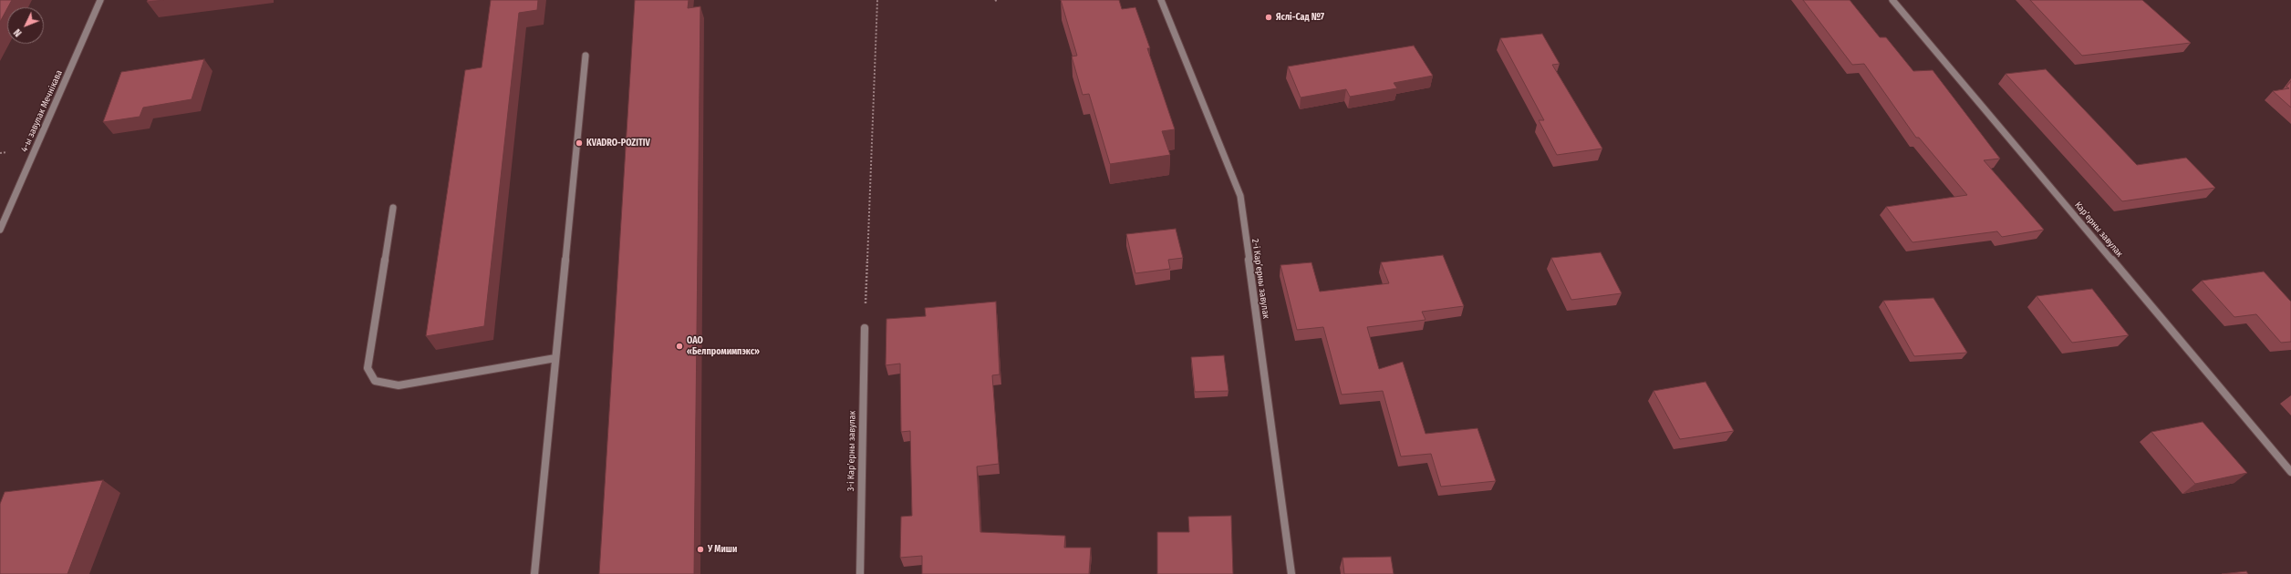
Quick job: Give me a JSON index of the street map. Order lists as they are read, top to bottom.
{
  "streets": {
    "street": [
      "4-ы завулак Мечнікава",
      "Карʼерны завулак",
      "2-і Карʼерны завулак",
      "3-і Карʼерны завулак"
    ]
  },
  "places": [
    "Яслі-Сад №7",
    "KVADRO-POZITIV",
    "ОАО «Белпромимпэкс»",
    "У Миши"
  ],
  "north": "bottom left"
}
